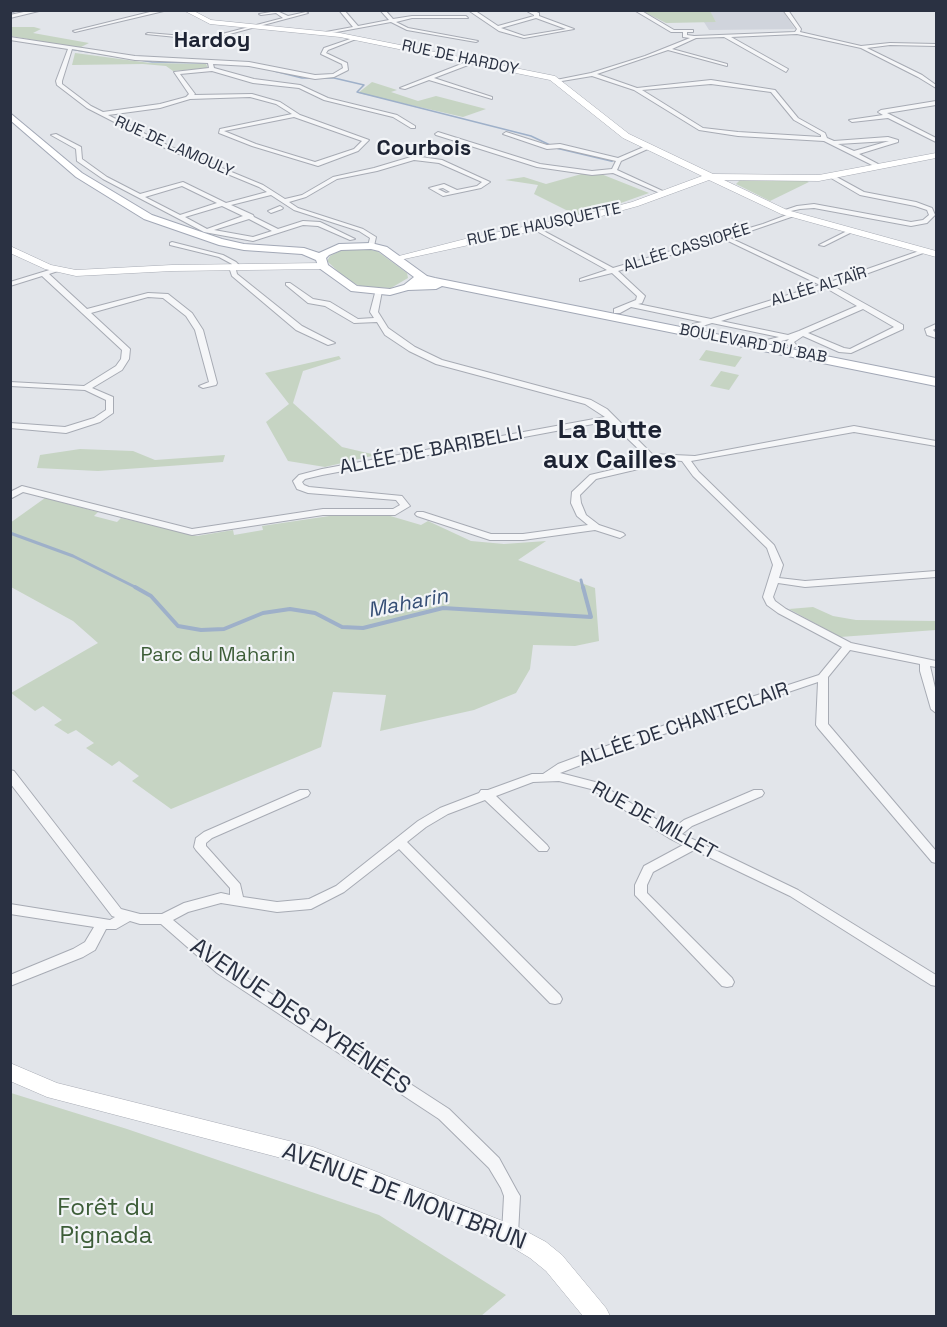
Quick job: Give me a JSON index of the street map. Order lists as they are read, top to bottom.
{
  "streets": {
    "main road": ["BOULEVARD DU BAB"],
    "street": [
      "RUE DE HARDOY",
      "RUE DE LAMOULY",
      "RUE DE HAUSQUETTE",
      "ALLÉE CASSIOPÉE",
      "ALLÉE ALTAÏR",
      "ALLÉE DE BARIBELLI",
      "ALLÉE DE CHANTECLAIR",
      "RUE DE MILLET",
      "AVENUE DES PYRÉNÉES",
      "AVENUE DE MONTBRUN"
    ]
  },
  "crossings": [
    ["RUE DE HARDOY", "RUE DE HAUSQUETTE"],
    ["RUE DE HARDOY", "ALLÉE CASSIOPÉE"],
    ["RUE DE HARDOY", "ALLÉE ALTAÏR"],
    ["ALLÉE DE CHANTECLAIR", "RUE DE MILLET"],
    ["RUE DE MILLET", "AVENUE DES PYRÉNÉES"],
    ["AVENUE DES PYRÉNÉES", "AVENUE DE MONTBRUN"]
  ],
  "districts": ["Hardoy", "Courbois", "La Butte aux Cailles"],
  "water": ["Maharin"],
  "parks": ["Parc du Maharin", "Forêt du Pignada"]
}
